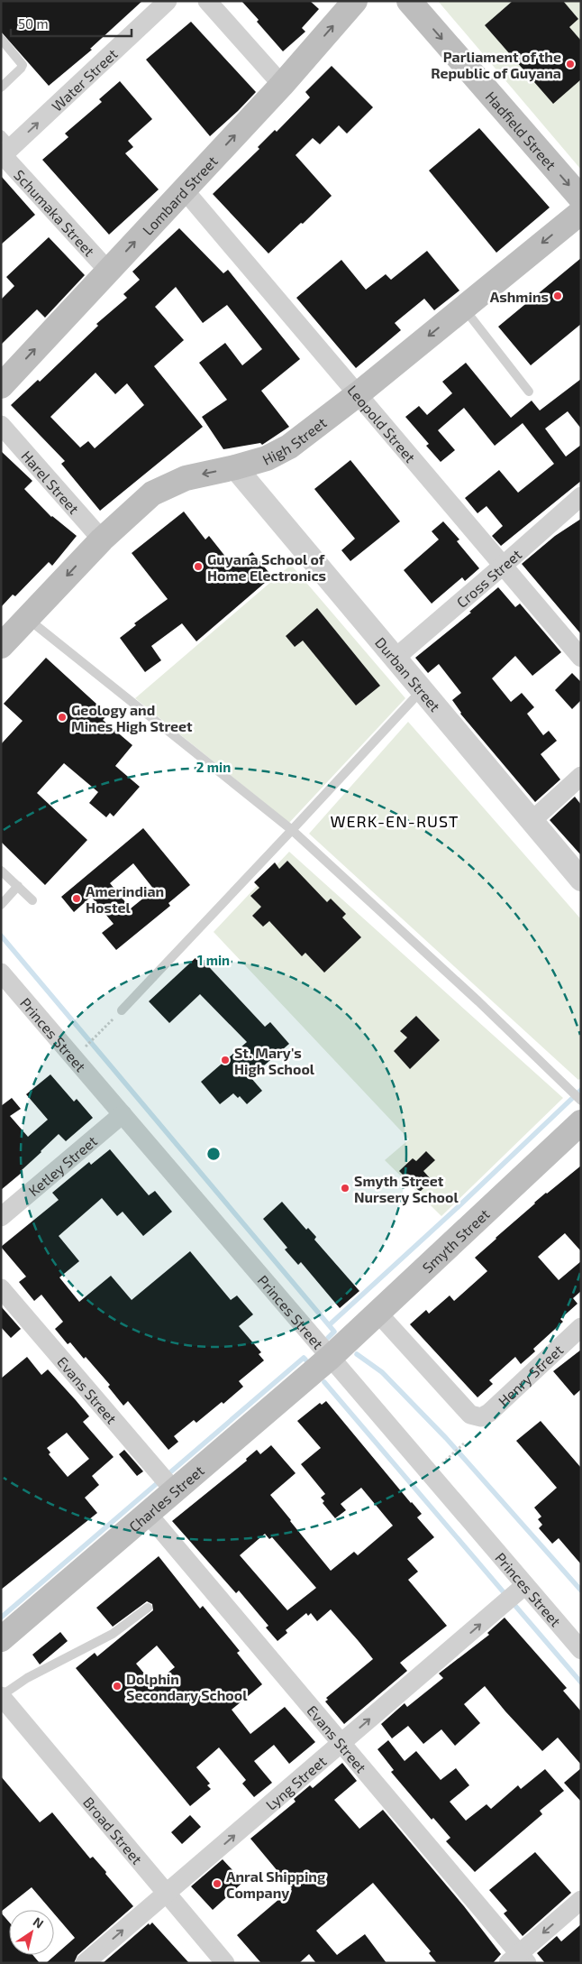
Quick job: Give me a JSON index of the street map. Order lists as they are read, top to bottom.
{
  "streets": {
    "main road": [
      "Hadfield Street",
      "Lombard Street",
      "High Street",
      "Smyth Street",
      "Charles Street"
    ],
    "street": [
      "Water Street",
      "Schumaka Street",
      "Leopold Street",
      "Harel Street",
      "Cross Street",
      "Durban Street",
      "Princes Street",
      "Ketley Street",
      "Henry Street",
      "Evans Street",
      "Lyng Street",
      "Broad Street"
    ]
  },
  "crossings": [
    ["Water Street", "Schumaka Street"],
    ["Lombard Street", "Schumaka Street"],
    ["Lombard Street", "Leopold Street"],
    ["Leopold Street", "High Street"],
    ["Leopold Street", "Cross Street"],
    ["High Street", "Harel Street"],
    ["High Street", "Durban Street"],
    ["Cross Street", "Durban Street"],
    ["Princes Street", "Ketley Street"],
    ["Princes Street", "Smyth Street"],
    ["Princes Street", "Charles Street"],
    ["Princes Street", "Lyng Street"],
    ["Smyth Street", "Henry Street"],
    ["Smyth Street", "Charles Street"],
    ["Evans Street", "Charles Street"],
    ["Evans Street", "Lyng Street"],
    ["Lyng Street", "Broad Street"]
  ],
  "one_way": [
    "Water Street",
    "Hadfield Street",
    "Lombard Street",
    "High Street",
    "Lyng Street"
  ],
  "districts": ["WERK-EN-RUST"],
  "places": [
    "Parliament of the Republic of Guyana",
    "Ashmins",
    "Guyana School of Home Electronics",
    "Geology and Mines High Street",
    "Amerindian Hostel",
    "St. Mary's High School",
    "Smyth Street Nursery School",
    "Dolphin Secondary School",
    "Anral Shipping Company"
  ],
  "scale_bar": "50 m",
  "north": "top right",
  "rings": ["2 min", "1 min"]
}
